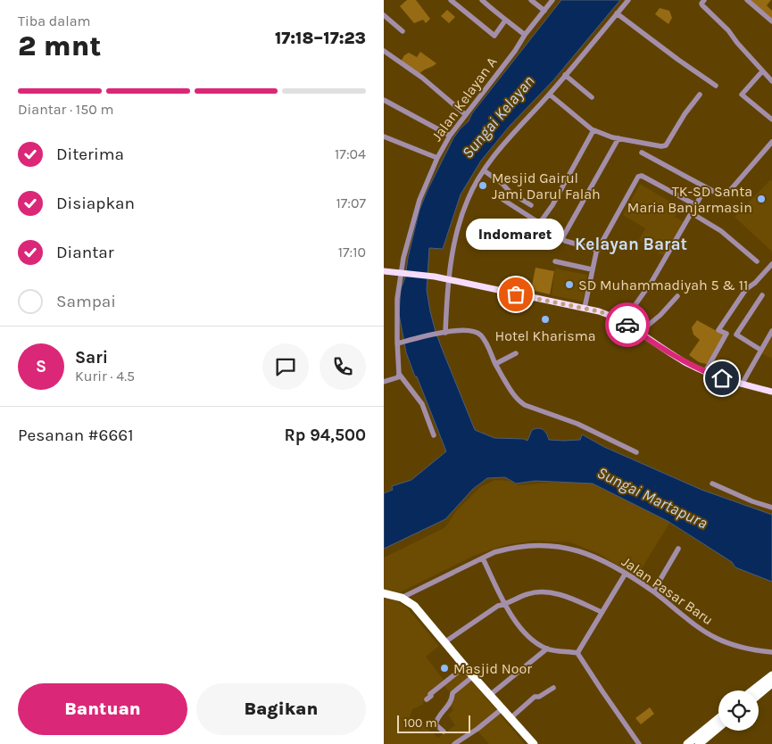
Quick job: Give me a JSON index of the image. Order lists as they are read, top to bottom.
{
  "streets": {
    "street": ["Jalan Kelayan A", "Jalan Pasar Baru"]
  },
  "districts": ["Kelayan Barat"],
  "water": ["Sungai Kelayan", "Sungai Martapura"],
  "places": [
    "Mesjid Gairul Jami Darul Falah",
    "TK-SD Santa Maria Banjarmasin",
    "SD Muhammadiyah 5 & 11",
    "Indomaret",
    "Hotel Kharisma",
    "Masjid Noor"
  ],
  "scale_bar": "100 m",
  "page": {
    "heading": ["2 mnt", "Tiba dalam", "17:18–17:23"],
    "panel": [
      "Sari",
      "Kurir · 4.5",
      "Pesanan #6661",
      "Rp 94,500"
    ],
    "bar": "Diantar · 150 m",
    "list": [
      ["Diterima", "17:04"],
      ["Disiapkan", "17:07"],
      ["Diantar", "17:10"],
      "Sampai"
    ],
    "bubble": "Indomaret",
    "round": "S",
    "buttons": ["Bantuan", "Bagikan"],
    "scale": "100 m"
  }
}
